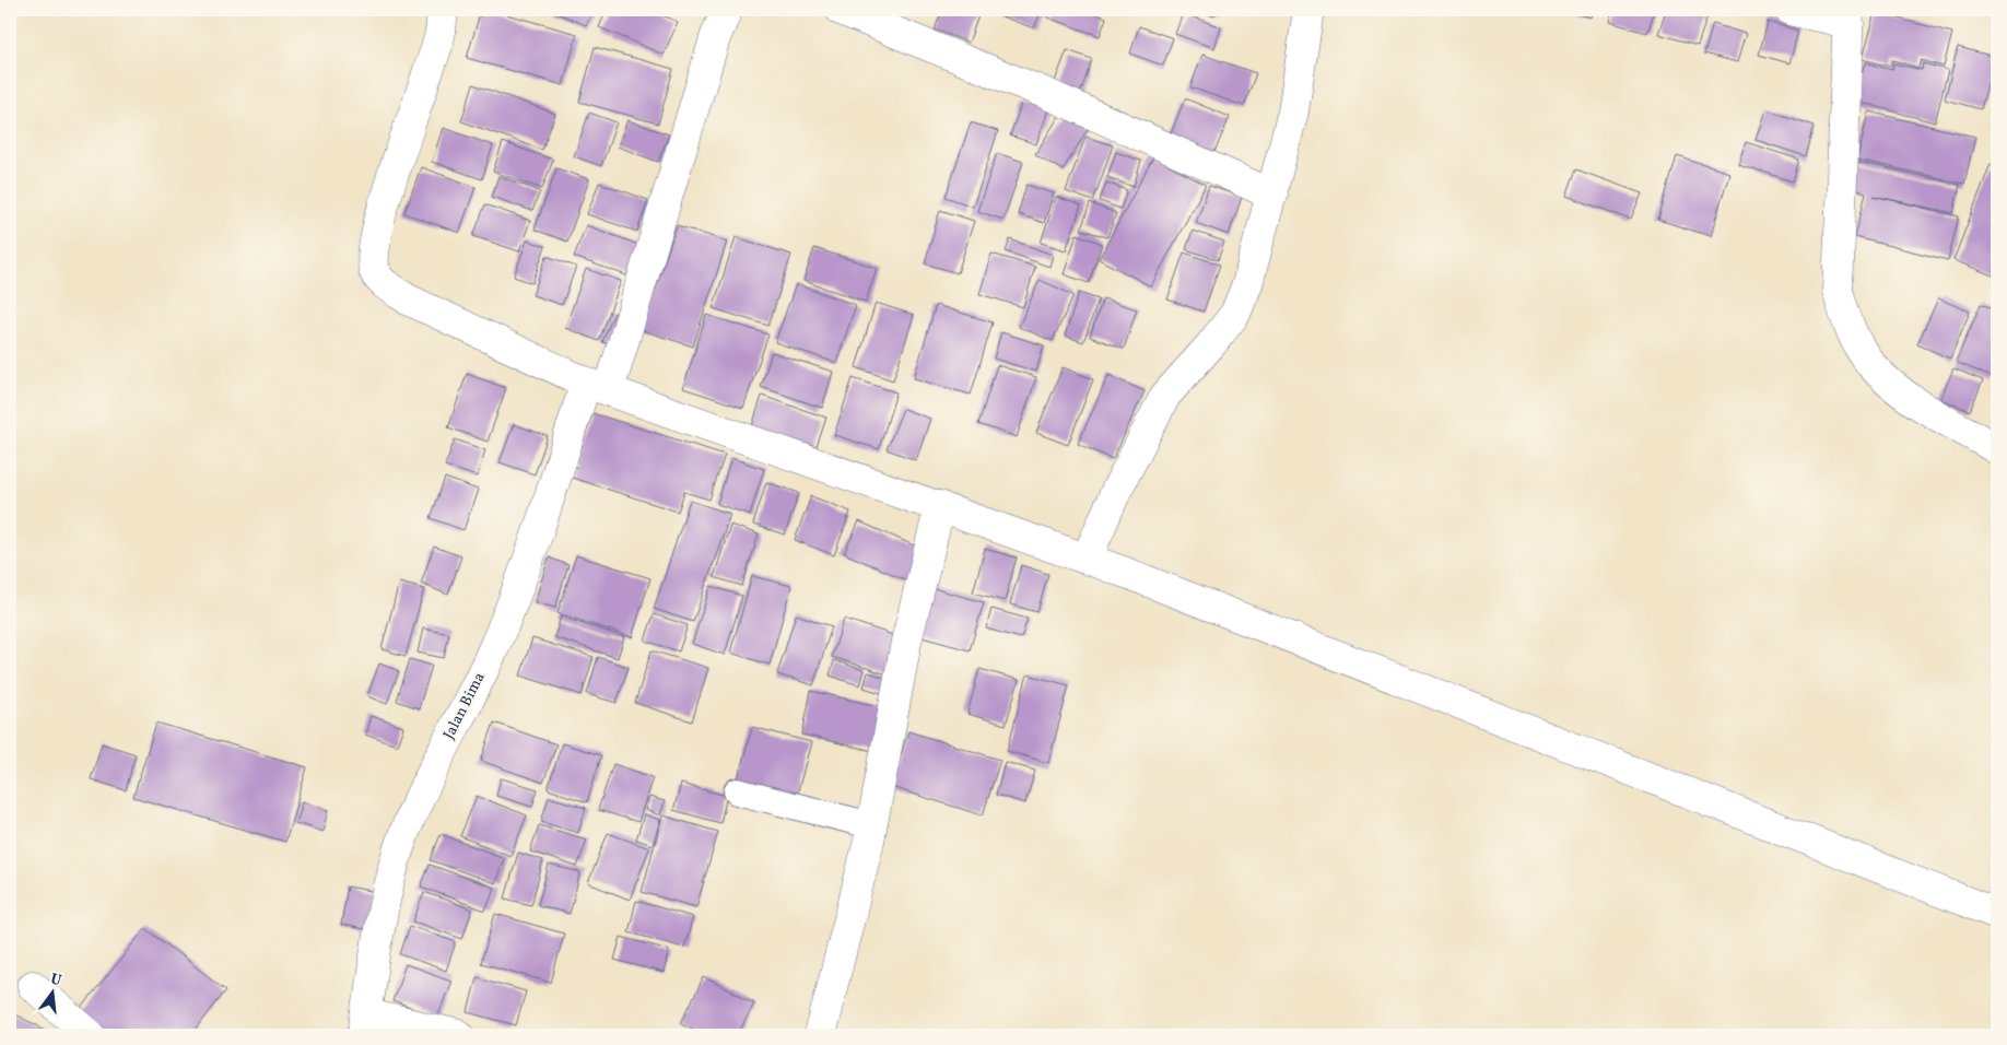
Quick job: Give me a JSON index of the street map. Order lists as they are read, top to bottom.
{
  "streets": {
    "street": ["Jalan Bima"]
  },
  "north": "top"
}
